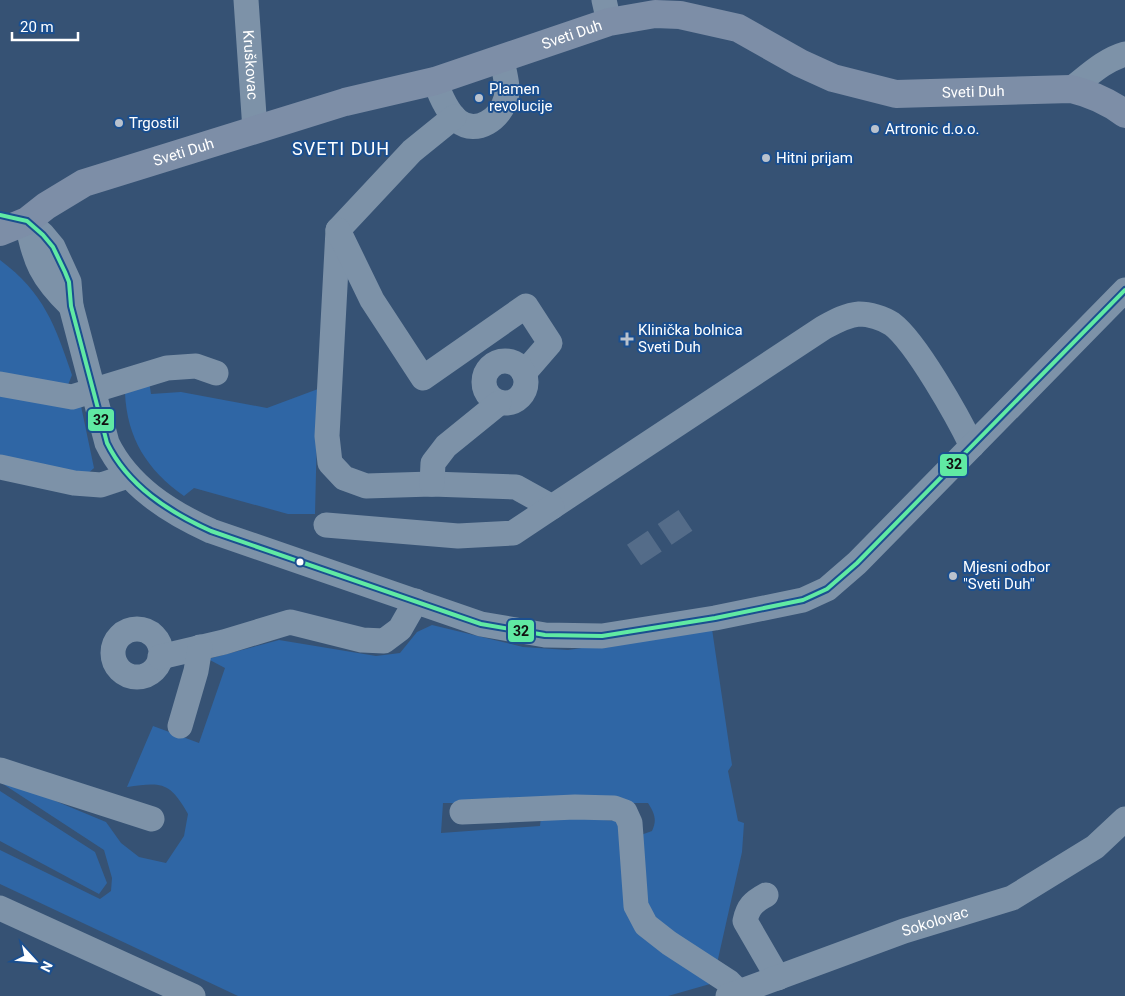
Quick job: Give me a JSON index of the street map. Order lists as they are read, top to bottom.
{
  "streets": {
    "main road": ["Sveti Duh"],
    "street": ["Kruškovac", "Sokolovac"]
  },
  "crossings": [
    ["Sveti Duh", "Kruškovac"]
  ],
  "districts": ["SVETI DUH"],
  "places": {
    "other": [
      "Plamen revolucije",
      "Trgostil",
      "Artronic d.o.o.",
      "Hitni prijam",
      "Mjesni odbor \"Sveti Duh\""
    ],
    "health": ["Klinička bolnica Sveti Duh"]
  },
  "lines": ["transit line 32"],
  "scale_bar": "20 m",
  "north": "bottom right"
}
